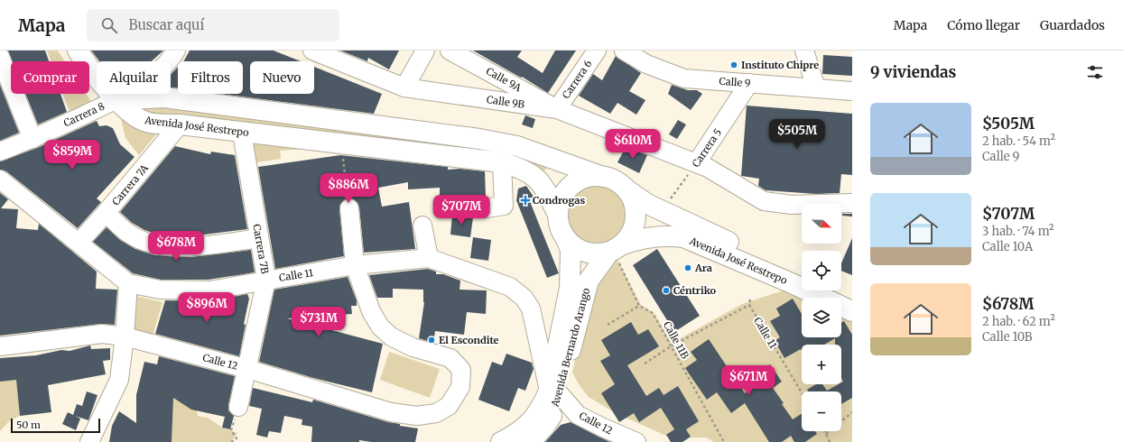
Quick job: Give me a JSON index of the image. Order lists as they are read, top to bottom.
{
  "streets": {
    "main road": ["Avenida José Restrepo", "Avenida Bernardo Arango"],
    "street": [
      "Calle 9A",
      "Carrera 6",
      "Calle 9",
      "Calle 9B",
      "Carrera 8",
      "Carrera 5",
      "Carrera 7A",
      "Carrera 7B",
      "Calle 11",
      "Calle 12"
    ],
    "path": ["Calle 11B"]
  },
  "crossings": [
    ["Calle 9A", "Carrera 6"],
    ["Calle 9A", "Calle 9B"],
    ["Carrera 6", "Calle 9B"],
    ["Calle 9", "Carrera 5"],
    ["Calle 9B", "Carrera 5"],
    ["Carrera 8", "Avenida José Restrepo"],
    ["Avenida José Restrepo", "Carrera 5"],
    ["Avenida José Restrepo", "Carrera 7A"],
    ["Avenida José Restrepo", "Carrera 7B"],
    ["Avenida José Restrepo", "Avenida Bernardo Arango"],
    ["Carrera 7A", "Calle 11"],
    ["Carrera 7B", "Calle 11"],
    ["Carrera 7B", "Calle 12"],
    ["Calle 11", "Avenida Bernardo Arango"],
    ["Calle 11", "Calle 12"],
    ["Avenida Bernardo Arango", "Calle 12"]
  ],
  "places": {
    "other": [
      "Instituto Chipre",
      "Ara",
      "Céntriko",
      "El Escondite"
    ],
    "health": ["Condrogas"]
  },
  "scale_bar": "50 m",
  "north": "right",
  "page": {
    "header": "Mapa",
    "search": "Buscar aquí",
    "nav": ["Mapa", "Cómo llegar", "Guardados"],
    "heading": "9 viviendas",
    "chip": [
      "Comprar",
      "Alquilar",
      "Filtros",
      "Nuevo"
    ],
    "list": [
      {
        "name": "$505M",
        "note": "2 hab. · 54 m² · Calle 9"
      },
      {
        "name": "$707M",
        "note": "3 hab. · 74 m² · Calle 10A"
      },
      {
        "name": "$678M",
        "note": "2 hab. · 62 m² · Calle 10B"
      }
    ],
    "price": [
      "$505M",
      "$610M",
      "$859M",
      "$886M",
      "$707M",
      "$678M",
      "$896M",
      "$731M",
      "$671M"
    ],
    "map_buttons": ["+", "−"],
    "scale": "50 m"
  }
}
